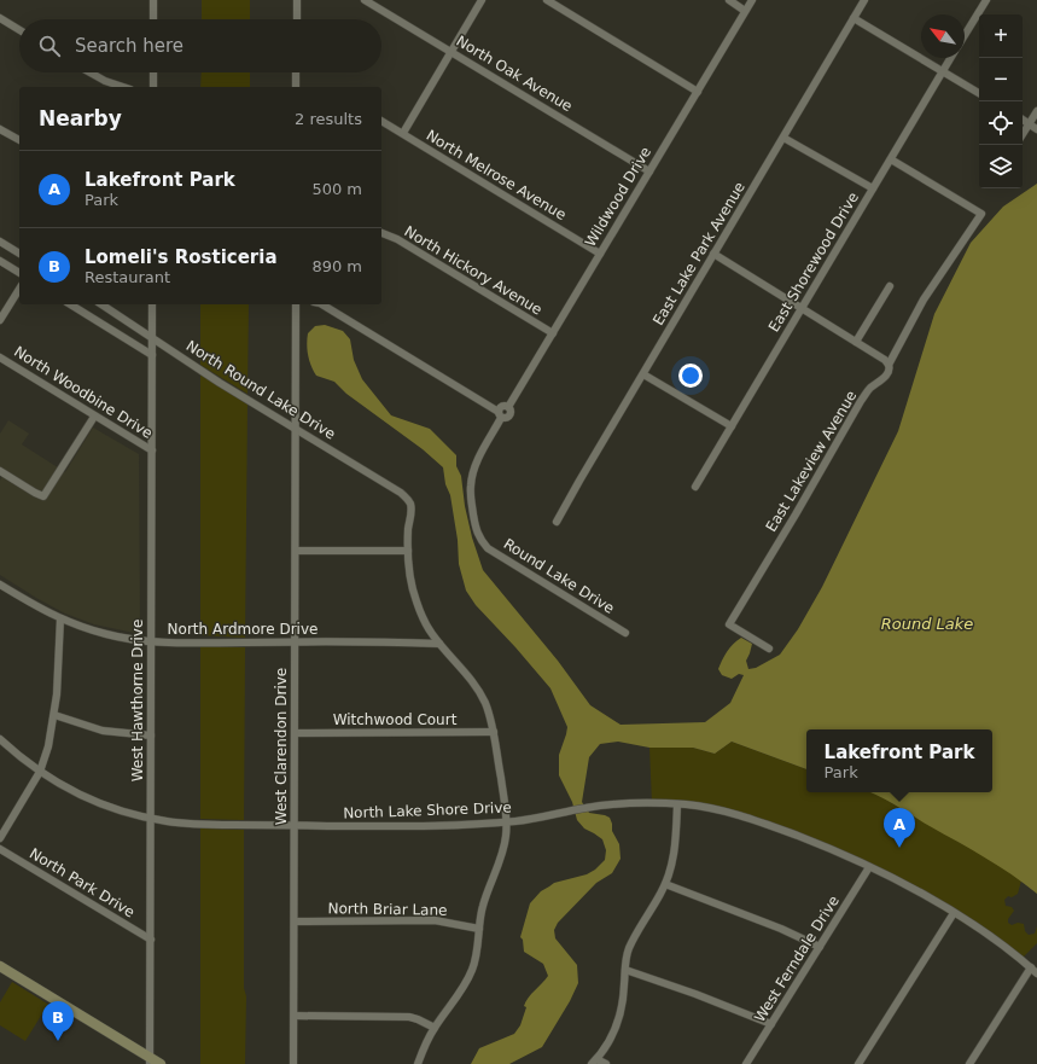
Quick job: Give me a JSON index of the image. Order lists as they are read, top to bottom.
{
  "streets": {
    "street": [
      "North Oak Avenue",
      "North Melrose Avenue",
      "Wildwood Drive",
      "East Lake Park Avenue",
      "East Shorewood Drive",
      "North Hickory Avenue",
      "North Round Lake Drive",
      "North Woodbine Drive",
      "East Lakeview Avenue",
      "Round Lake Drive",
      "North Ardmore Drive",
      "West Hawthorne Drive",
      "Witchwood Court",
      "West Clarendon Drive",
      "North Lake Shore Drive",
      "North Park Drive",
      "North Briar Lane",
      "West Ferndale Drive"
    ]
  },
  "crossings": [
    ["North Oak Avenue", "Wildwood Drive"],
    ["North Melrose Avenue", "Wildwood Drive"],
    ["Wildwood Drive", "North Hickory Avenue"],
    ["Wildwood Drive", "Round Lake Drive"],
    ["East Shorewood Drive", "East Lakeview Avenue"],
    ["North Round Lake Drive", "West Hawthorne Drive"],
    ["North Round Lake Drive", "West Clarendon Drive"],
    ["North Woodbine Drive", "West Hawthorne Drive"],
    ["North Ardmore Drive", "West Hawthorne Drive"],
    ["North Ardmore Drive", "West Clarendon Drive"],
    ["West Hawthorne Drive", "North Lake Shore Drive"],
    ["West Hawthorne Drive", "North Park Drive"],
    ["Witchwood Court", "West Clarendon Drive"],
    ["West Clarendon Drive", "North Lake Shore Drive"],
    ["West Clarendon Drive", "North Briar Lane"],
    ["North Lake Shore Drive", "West Ferndale Drive"]
  ],
  "water": ["Round Lake"],
  "north": "top left",
  "page": {
    "map_buttons": ["+", "−"],
    "search": "Search here",
    "heading": ["Nearby", "2 results"],
    "list": [
      {
        "mark": "A",
        "name": "Lakefront Park",
        "note": "Park",
        "value": "500 m"
      },
      {
        "mark": "B",
        "name": "Lomeli's Rosticeria",
        "note": "Restaurant",
        "value": "890 m"
      }
    ],
    "popup": ["Lakefront Park", "Park"],
    "pins": ["A", "B"]
  }
}
